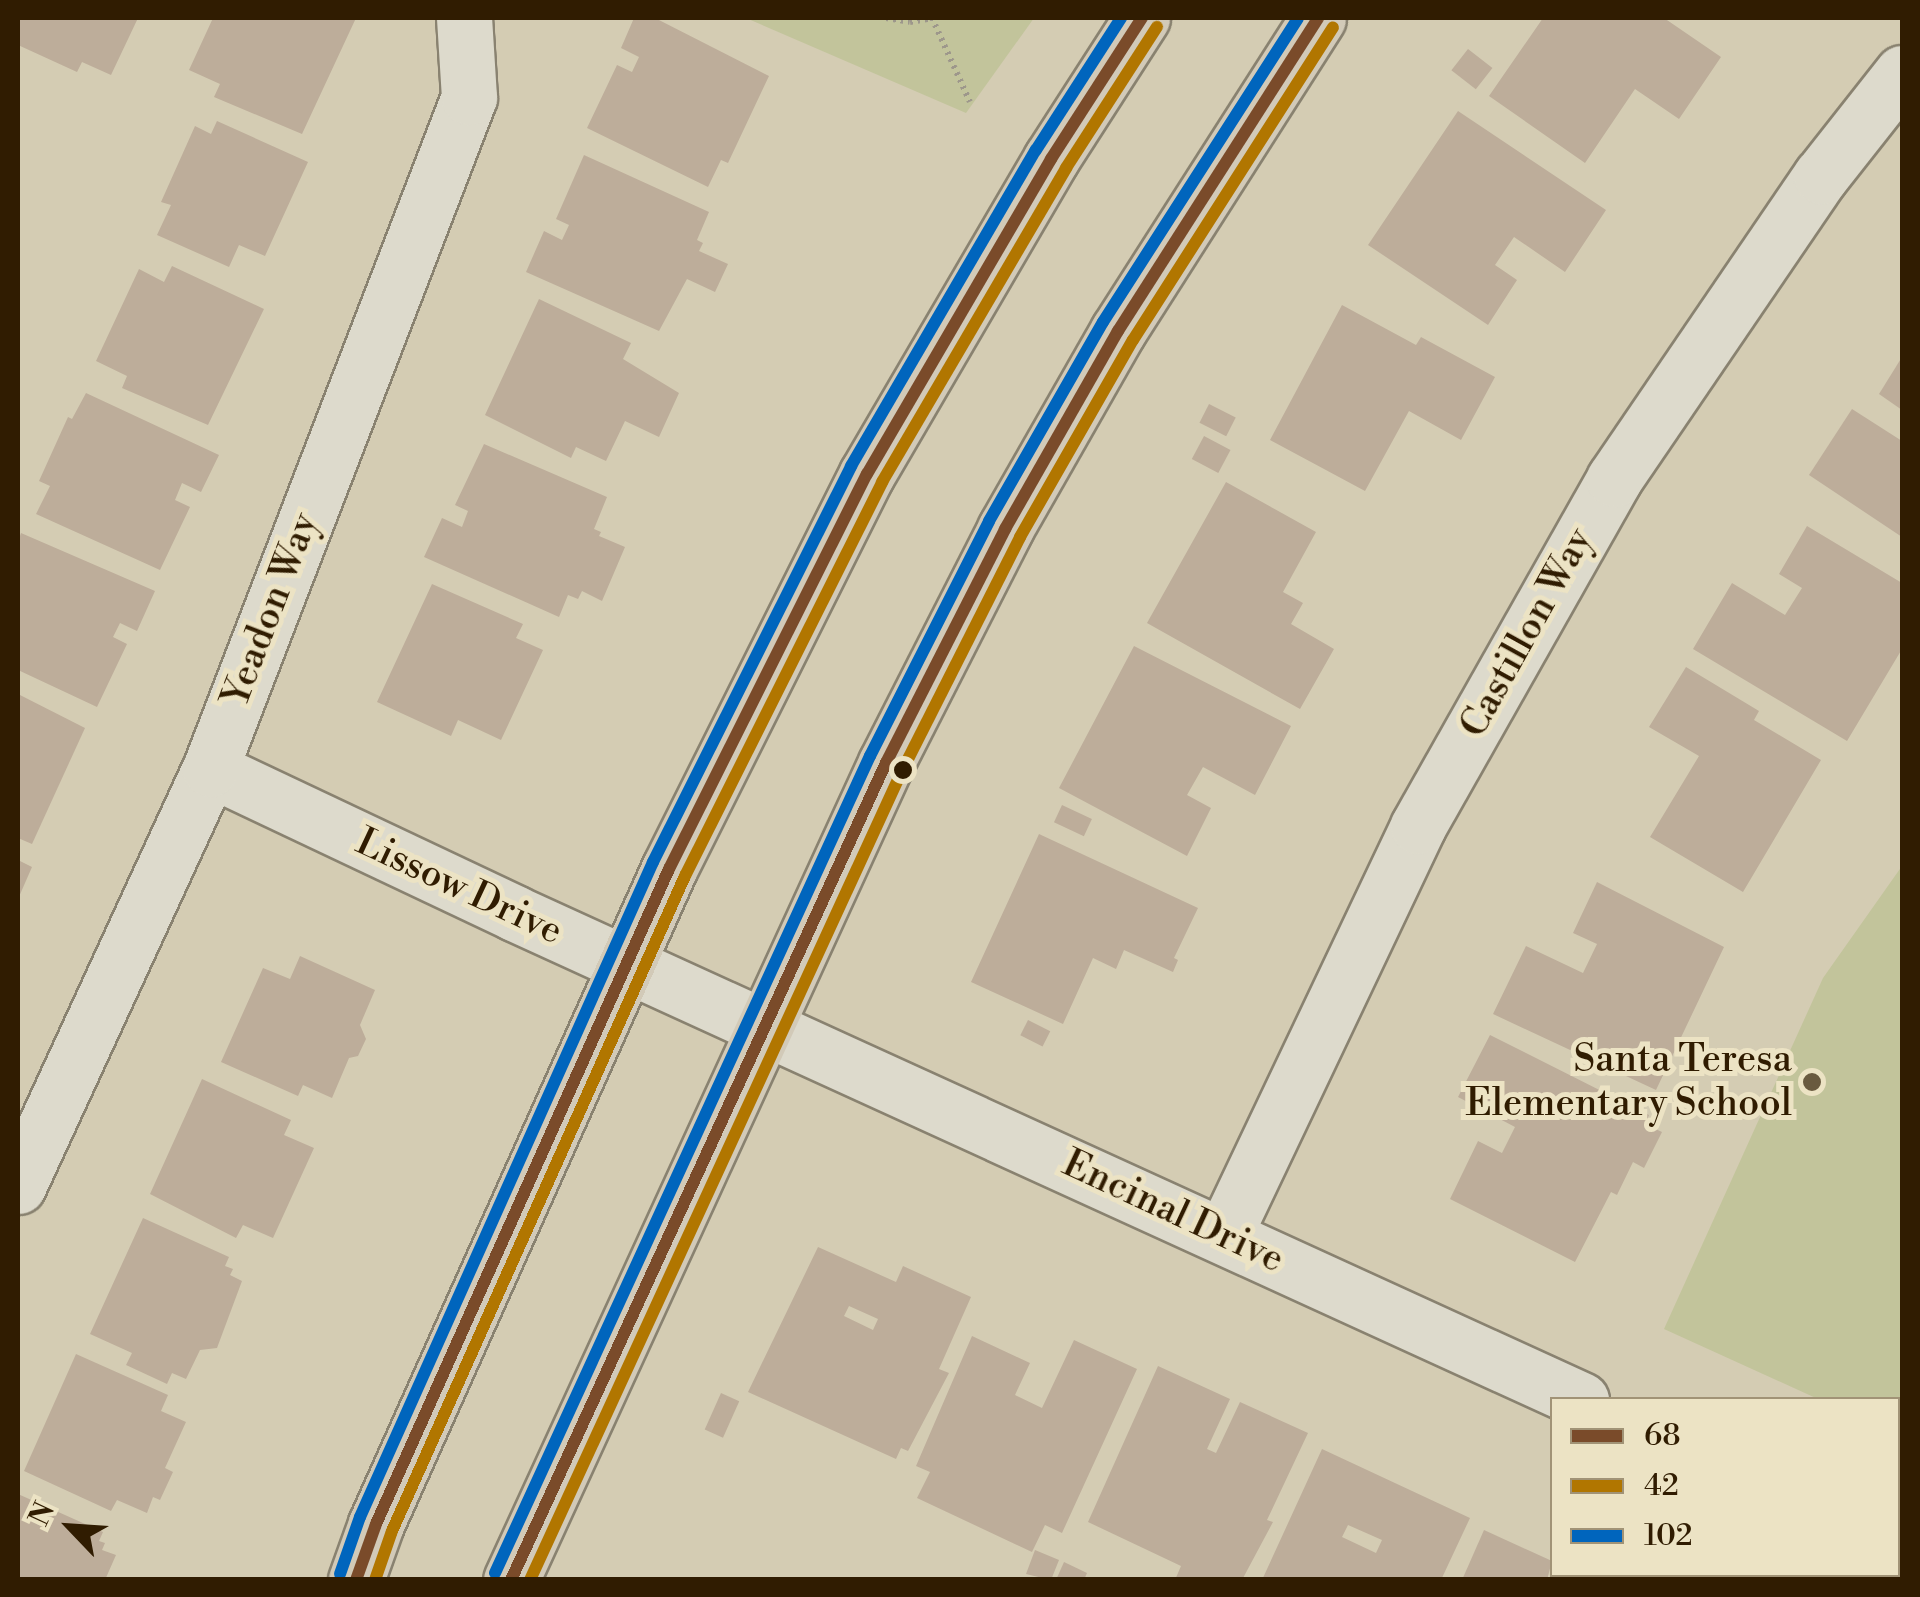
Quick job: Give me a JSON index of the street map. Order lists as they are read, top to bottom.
{
  "streets": {
    "street": [
      "Yeadon Way",
      "Castillon Way",
      "Lissow Drive",
      "Encinal Drive"
    ]
  },
  "crossings": [
    ["Yeadon Way", "Lissow Drive"],
    ["Castillon Way", "Encinal Drive"],
    ["Lissow Drive", "Encinal Drive"]
  ],
  "places": ["Santa Teresa Elementary School"],
  "lines": ["transit line 68", "transit line 102", "transit line 42"],
  "legend": ["68", "42", "102"],
  "north": "top left"
}
